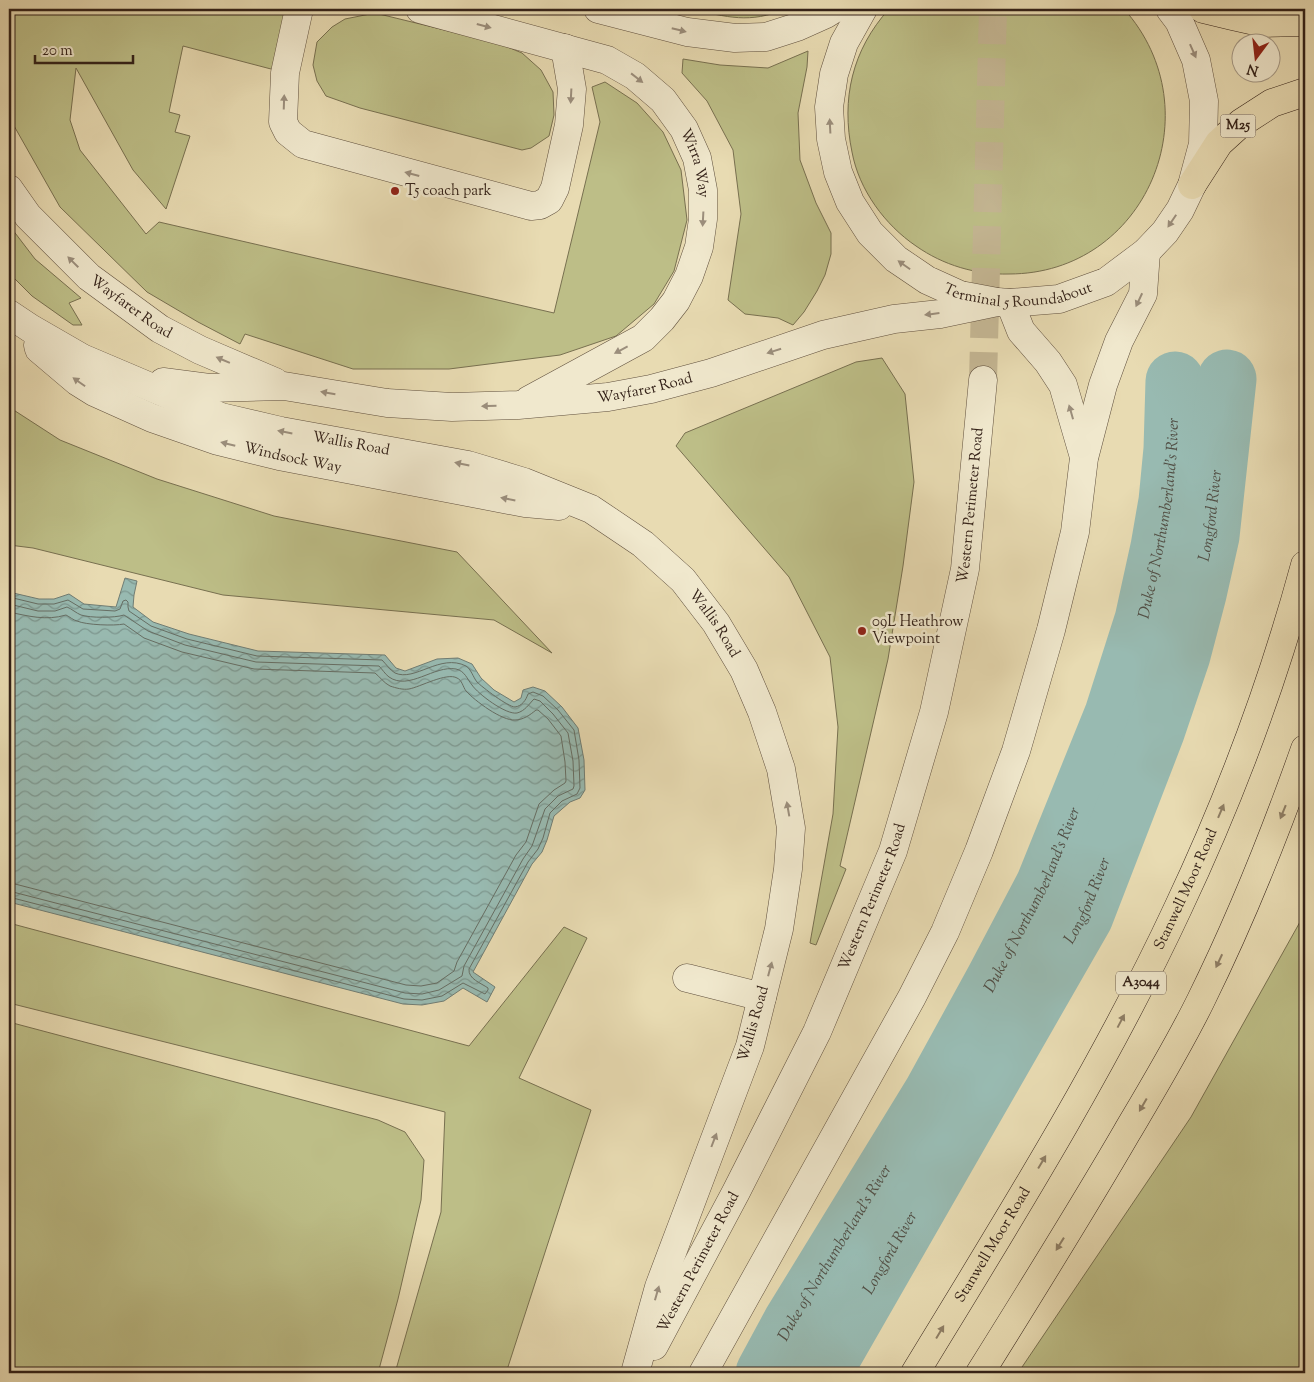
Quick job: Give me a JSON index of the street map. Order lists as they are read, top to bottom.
{
  "streets": {
    "main road": ["M25", "Stanwell Moor Road", "A3044"],
    "street": [
      "Wirra Way",
      "Terminal 5 Roundabout",
      "Wayfarer Road",
      "Wallis Road",
      "Windsock Way",
      "Western Perimeter Road"
    ]
  },
  "crossings": [
    ["M25", "Terminal 5 Roundabout"],
    ["Wirra Way", "Wayfarer Road"],
    ["Terminal 5 Roundabout", "Wayfarer Road"],
    ["Wayfarer Road", "Wallis Road"],
    ["Wallis Road", "Windsock Way"]
  ],
  "one_way": ["Wayfarer Road", "Windsock Way"],
  "water": ["Longford River", "Duke of Northumberland's River"],
  "places": ["T5 coach park", "09L Heathrow Viewpoint"],
  "scale_bar": "20 m",
  "north": "bottom"
}
